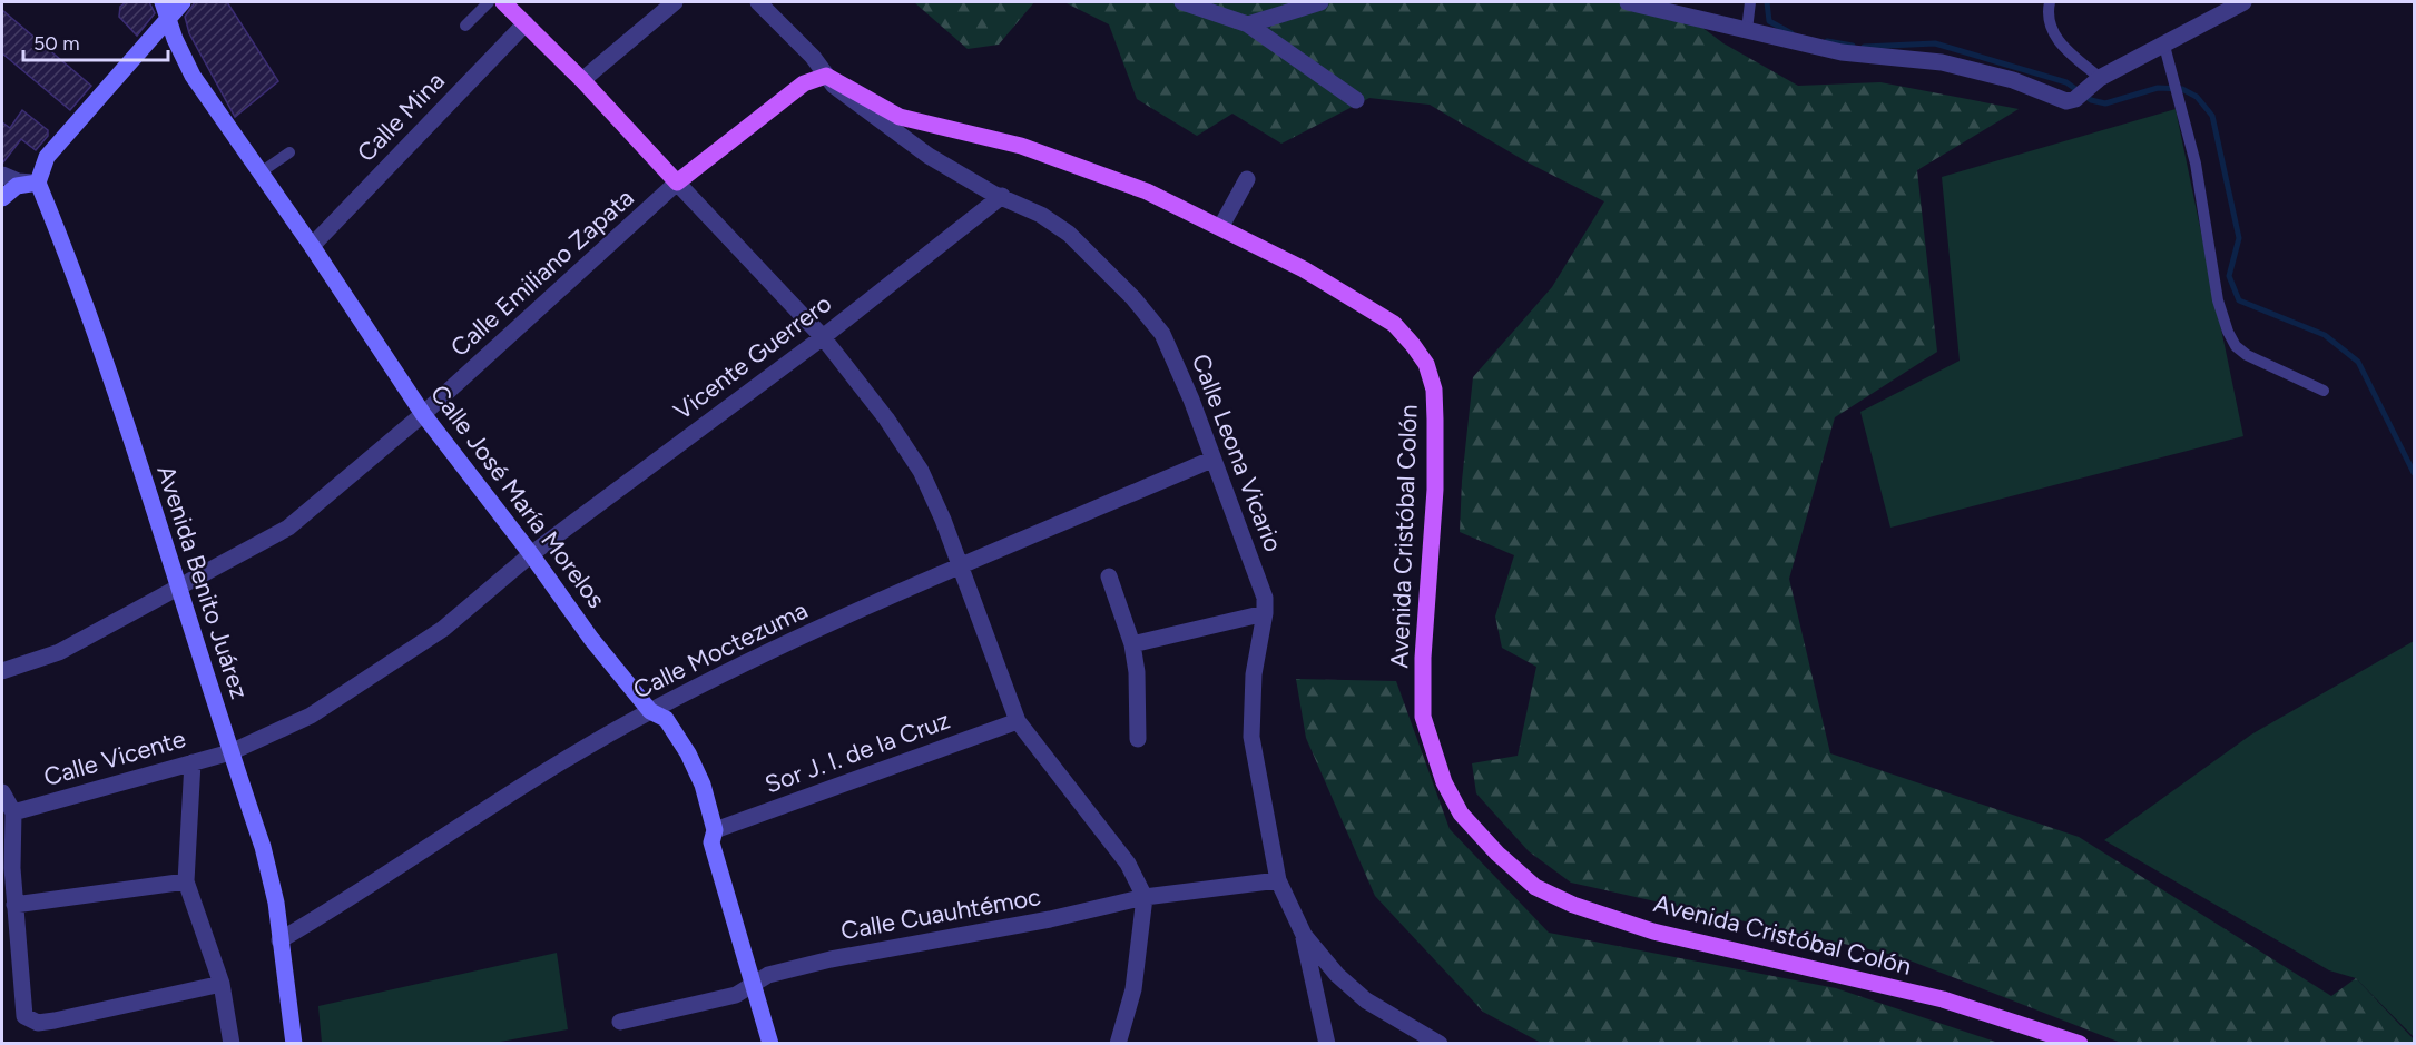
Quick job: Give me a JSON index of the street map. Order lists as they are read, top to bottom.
{
  "streets": {
    "main road": ["Calle José María Morelos", "Avenida Cristóbal Colón", "Avenida Benito Juárez"],
    "street": [
      "Calle Mina",
      "Calle Emiliano Zapata",
      "Vicente Guerrero",
      "Calle Leona Vicario",
      "Calle Moctezuma",
      "Sor J. I. de la Cruz",
      "Calle Vicente",
      "Calle Cuauhtémoc"
    ]
  },
  "crossings": [
    ["Calle Mina", "Calle José María Morelos"],
    ["Calle Emiliano Zapata", "Calle José María Morelos"],
    ["Calle Emiliano Zapata", "Avenida Benito Juárez"],
    ["Vicente Guerrero", "Calle Leona Vicario"],
    ["Vicente Guerrero", "Calle José María Morelos"],
    ["Vicente Guerrero", "Avenida Benito Juárez"],
    ["Vicente Guerrero", "Calle Vicente"],
    ["Calle Leona Vicario", "Avenida Cristóbal Colón"],
    ["Calle Leona Vicario", "Calle Moctezuma"],
    ["Calle Leona Vicario", "Calle Cuauhtémoc"],
    ["Calle José María Morelos", "Calle Moctezuma"],
    ["Calle José María Morelos", "Sor J. I. de la Cruz"],
    ["Calle José María Morelos", "Calle Cuauhtémoc"],
    ["Avenida Benito Juárez", "Calle Moctezuma"],
    ["Avenida Benito Juárez", "Calle Vicente"]
  ],
  "scale_bar": "50 m"
}
